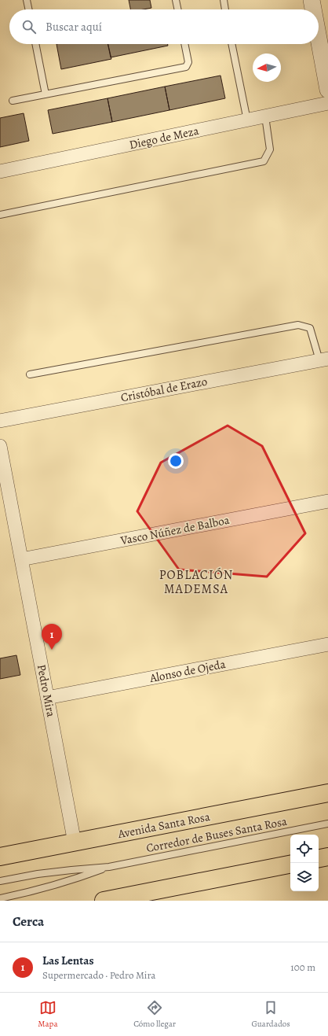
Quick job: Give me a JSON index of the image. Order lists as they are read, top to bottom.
{
  "streets": {
    "main road": ["Avenida Santa Rosa"],
    "street": [
      "Diego de Meza",
      "Cristóbal de Erazo",
      "Vasco Núñez de Balboa",
      "Alonso de Ojeda",
      "Pedro Mira"
    ],
    "lane": ["Corredor de Buses Santa Rosa"]
  },
  "crossings": [
    ["Vasco Núñez de Balboa", "Pedro Mira"],
    ["Alonso de Ojeda", "Pedro Mira"],
    ["Pedro Mira", "Avenida Santa Rosa"]
  ],
  "districts": ["POBLACIÓN MADEMSA"],
  "north": "left",
  "page": {
    "search": "Buscar aquí",
    "pins": "1",
    "heading": "Cerca",
    "list": [
      {
        "mark": "1",
        "name": "Las Lentas",
        "note": "Supermercado · Pedro Mira",
        "value": "100 m"
      }
    ],
    "nav": ["Mapa", "Cómo llegar", "Guardados"]
  }
}
